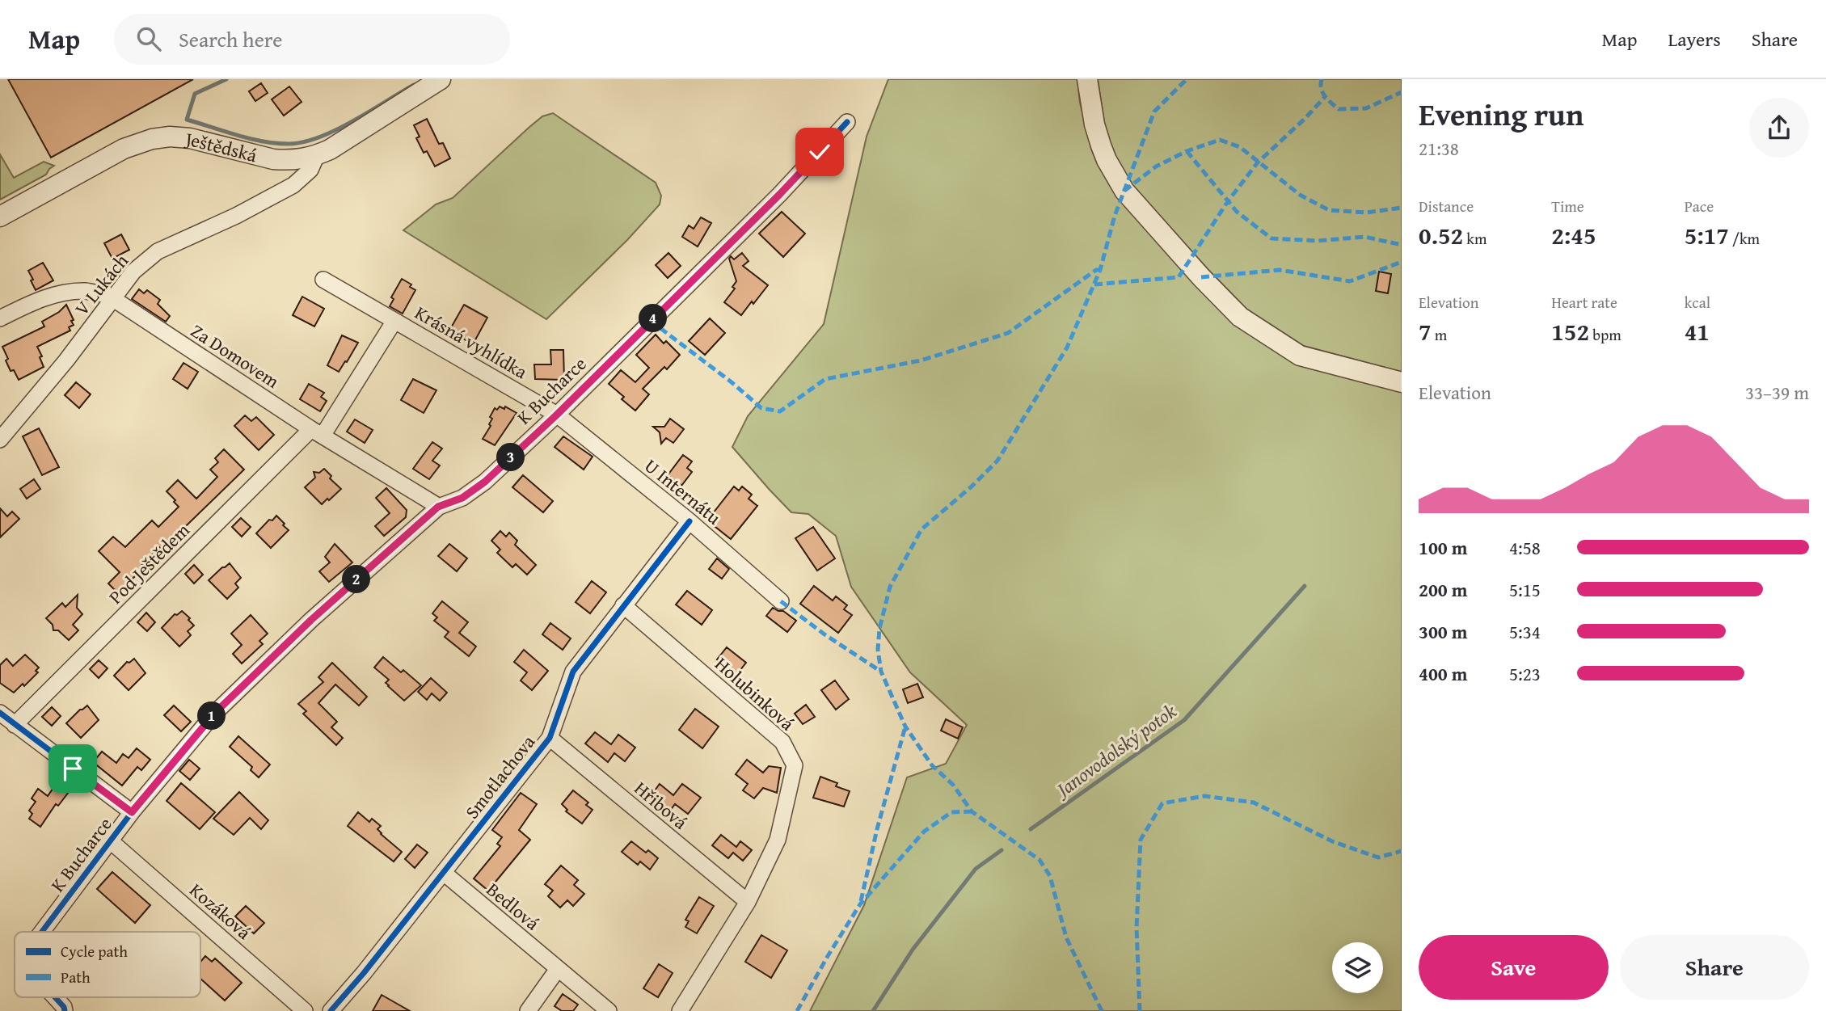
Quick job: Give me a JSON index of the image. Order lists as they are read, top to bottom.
{
  "streets": {
    "street": [
      "Ještědská",
      "V Lukách",
      "Krásná vyhlídka",
      "Za Domovem",
      "K Bucharce",
      "U Internátu",
      "Pod Ještědem",
      "Holubinková",
      "Smotlachova",
      "Hřibová",
      "Bedlová",
      "Kozáková"
    ]
  },
  "crossings": [
    ["Ještědská", "V Lukách"],
    ["V Lukách", "Za Domovem"],
    ["Krásná vyhlídka", "Za Domovem"],
    ["Krásná vyhlídka", "K Bucharce"],
    ["Krásná vyhlídka", "U Internátu"],
    ["Krásná vyhlídka", "Pod Ještědem"],
    ["Za Domovem", "K Bucharce"],
    ["Za Domovem", "Pod Ještědem"],
    ["K Bucharce", "U Internátu"],
    ["K Bucharce", "Kozáková"],
    ["U Internátu", "Smotlachova"],
    ["Holubinková", "Smotlachova"],
    ["Holubinková", "Hřibová"],
    ["Smotlachova", "Hřibová"],
    ["Smotlachova", "Bedlová"]
  ],
  "water": ["Janovodolský potok"],
  "legend": ["Cycle path", "Path"],
  "page": {
    "header": "Map",
    "search": "Search here",
    "nav": ["Map", "Layers", "Share"],
    "heading": ["Evening run", "21:38"],
    "stats": [
      ["Distance", "0.52 km"],
      ["Time", "2:45"],
      ["Pace", "5:17 /km"],
      ["Elevation", "7 m"],
      ["Heart rate", "152 bpm"],
      ["kcal", "41"]
    ],
    "pins": [
      "4",
      "3",
      "2",
      "1"
    ],
    "chart": ["Elevation", "33–39 m"],
    "list": [
      {
        "name": "100 m",
        "note": "4:58"
      },
      {
        "name": "200 m",
        "note": "5:15"
      },
      {
        "name": "300 m",
        "note": "5:34"
      },
      {
        "name": "400 m",
        "note": "5:23"
      }
    ],
    "buttons": ["Save", "Share"]
  }
}
